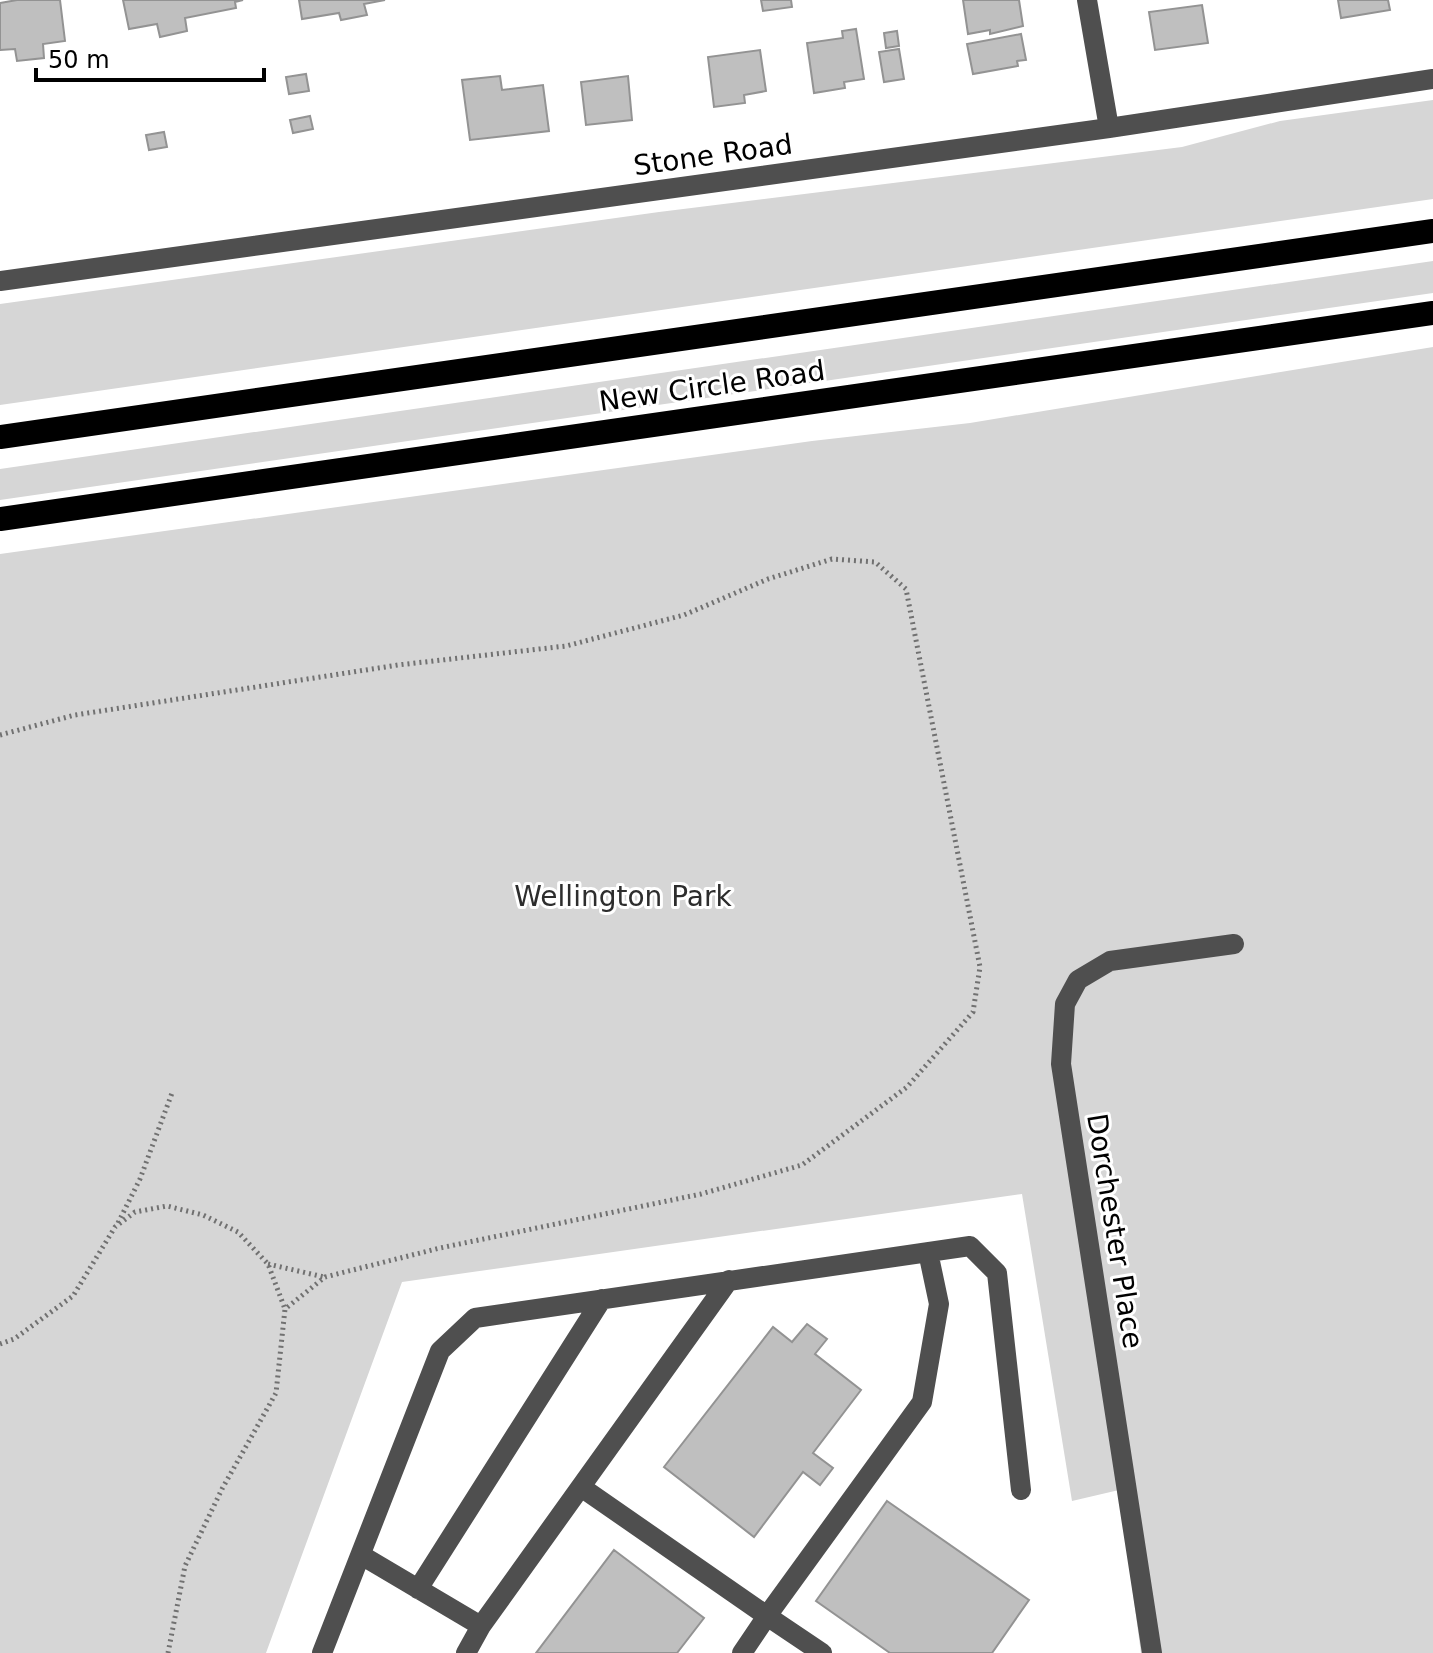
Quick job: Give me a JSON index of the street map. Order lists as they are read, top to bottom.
{
  "streets": {
    "highway": ["New Circle Road"],
    "street": ["Stone Road", "Dorchester Place"]
  },
  "parks": ["Wellington Park"],
  "scale_bar": "50 m"
}
